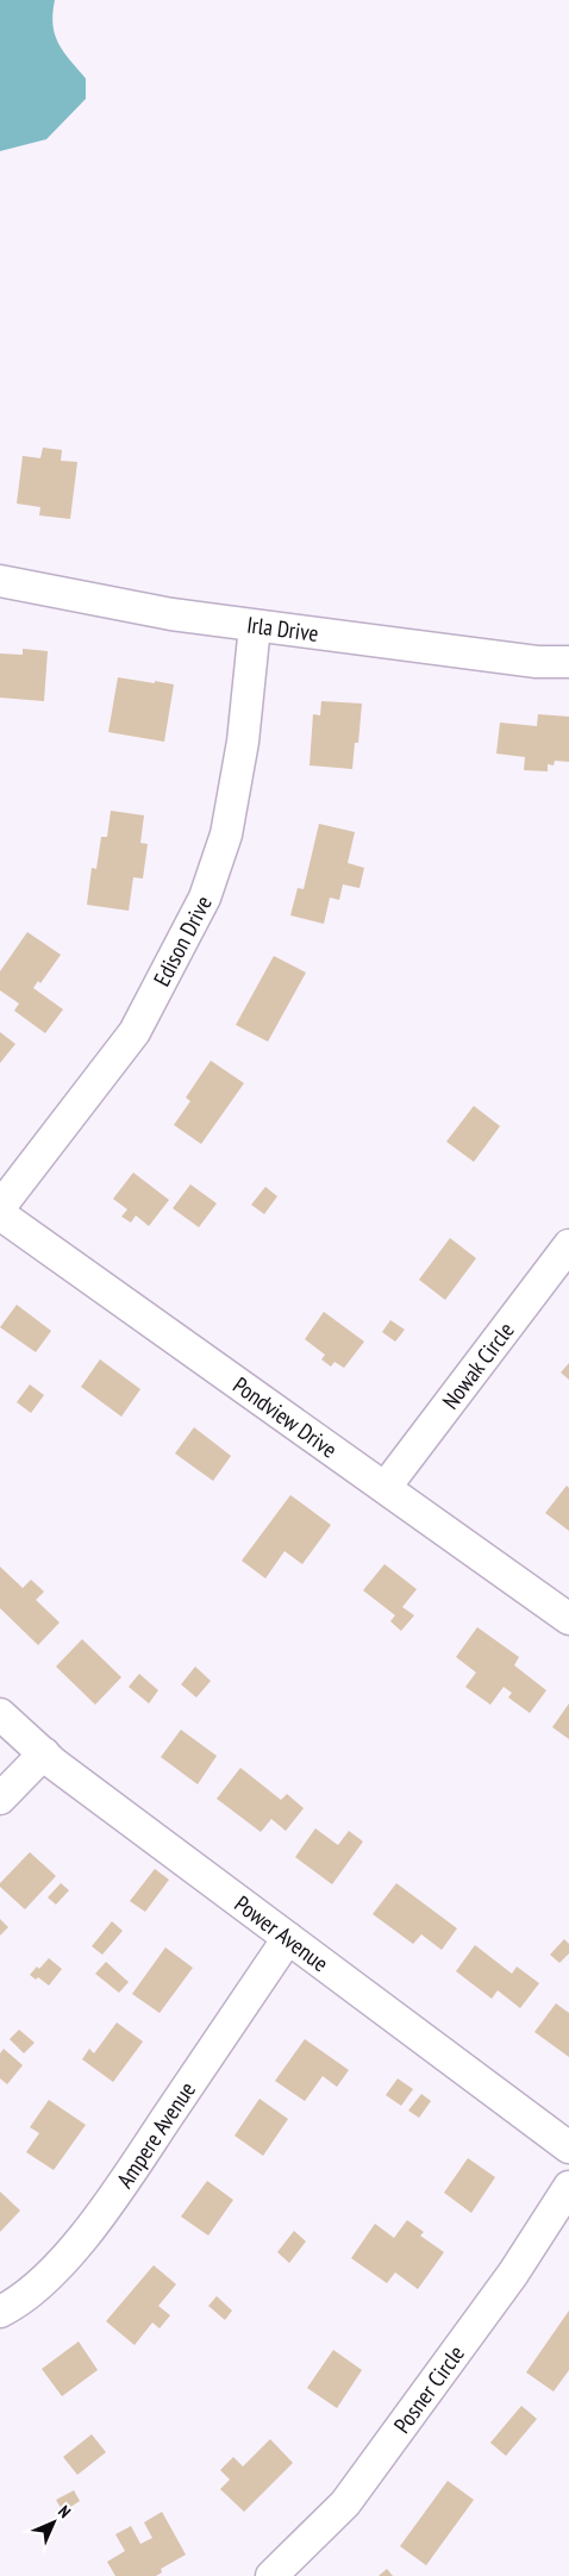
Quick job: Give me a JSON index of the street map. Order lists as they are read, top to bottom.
{
  "streets": {
    "street": [
      "Irla Drive",
      "Edison Drive",
      "Nowak Circle",
      "Pondview Drive",
      "Power Avenue",
      "Ampere Avenue",
      "Posner Circle"
    ]
  },
  "crossings": [
    ["Irla Drive", "Edison Drive"],
    ["Nowak Circle", "Pondview Drive"],
    ["Power Avenue", "Ampere Avenue"]
  ],
  "north": "top right"
}
